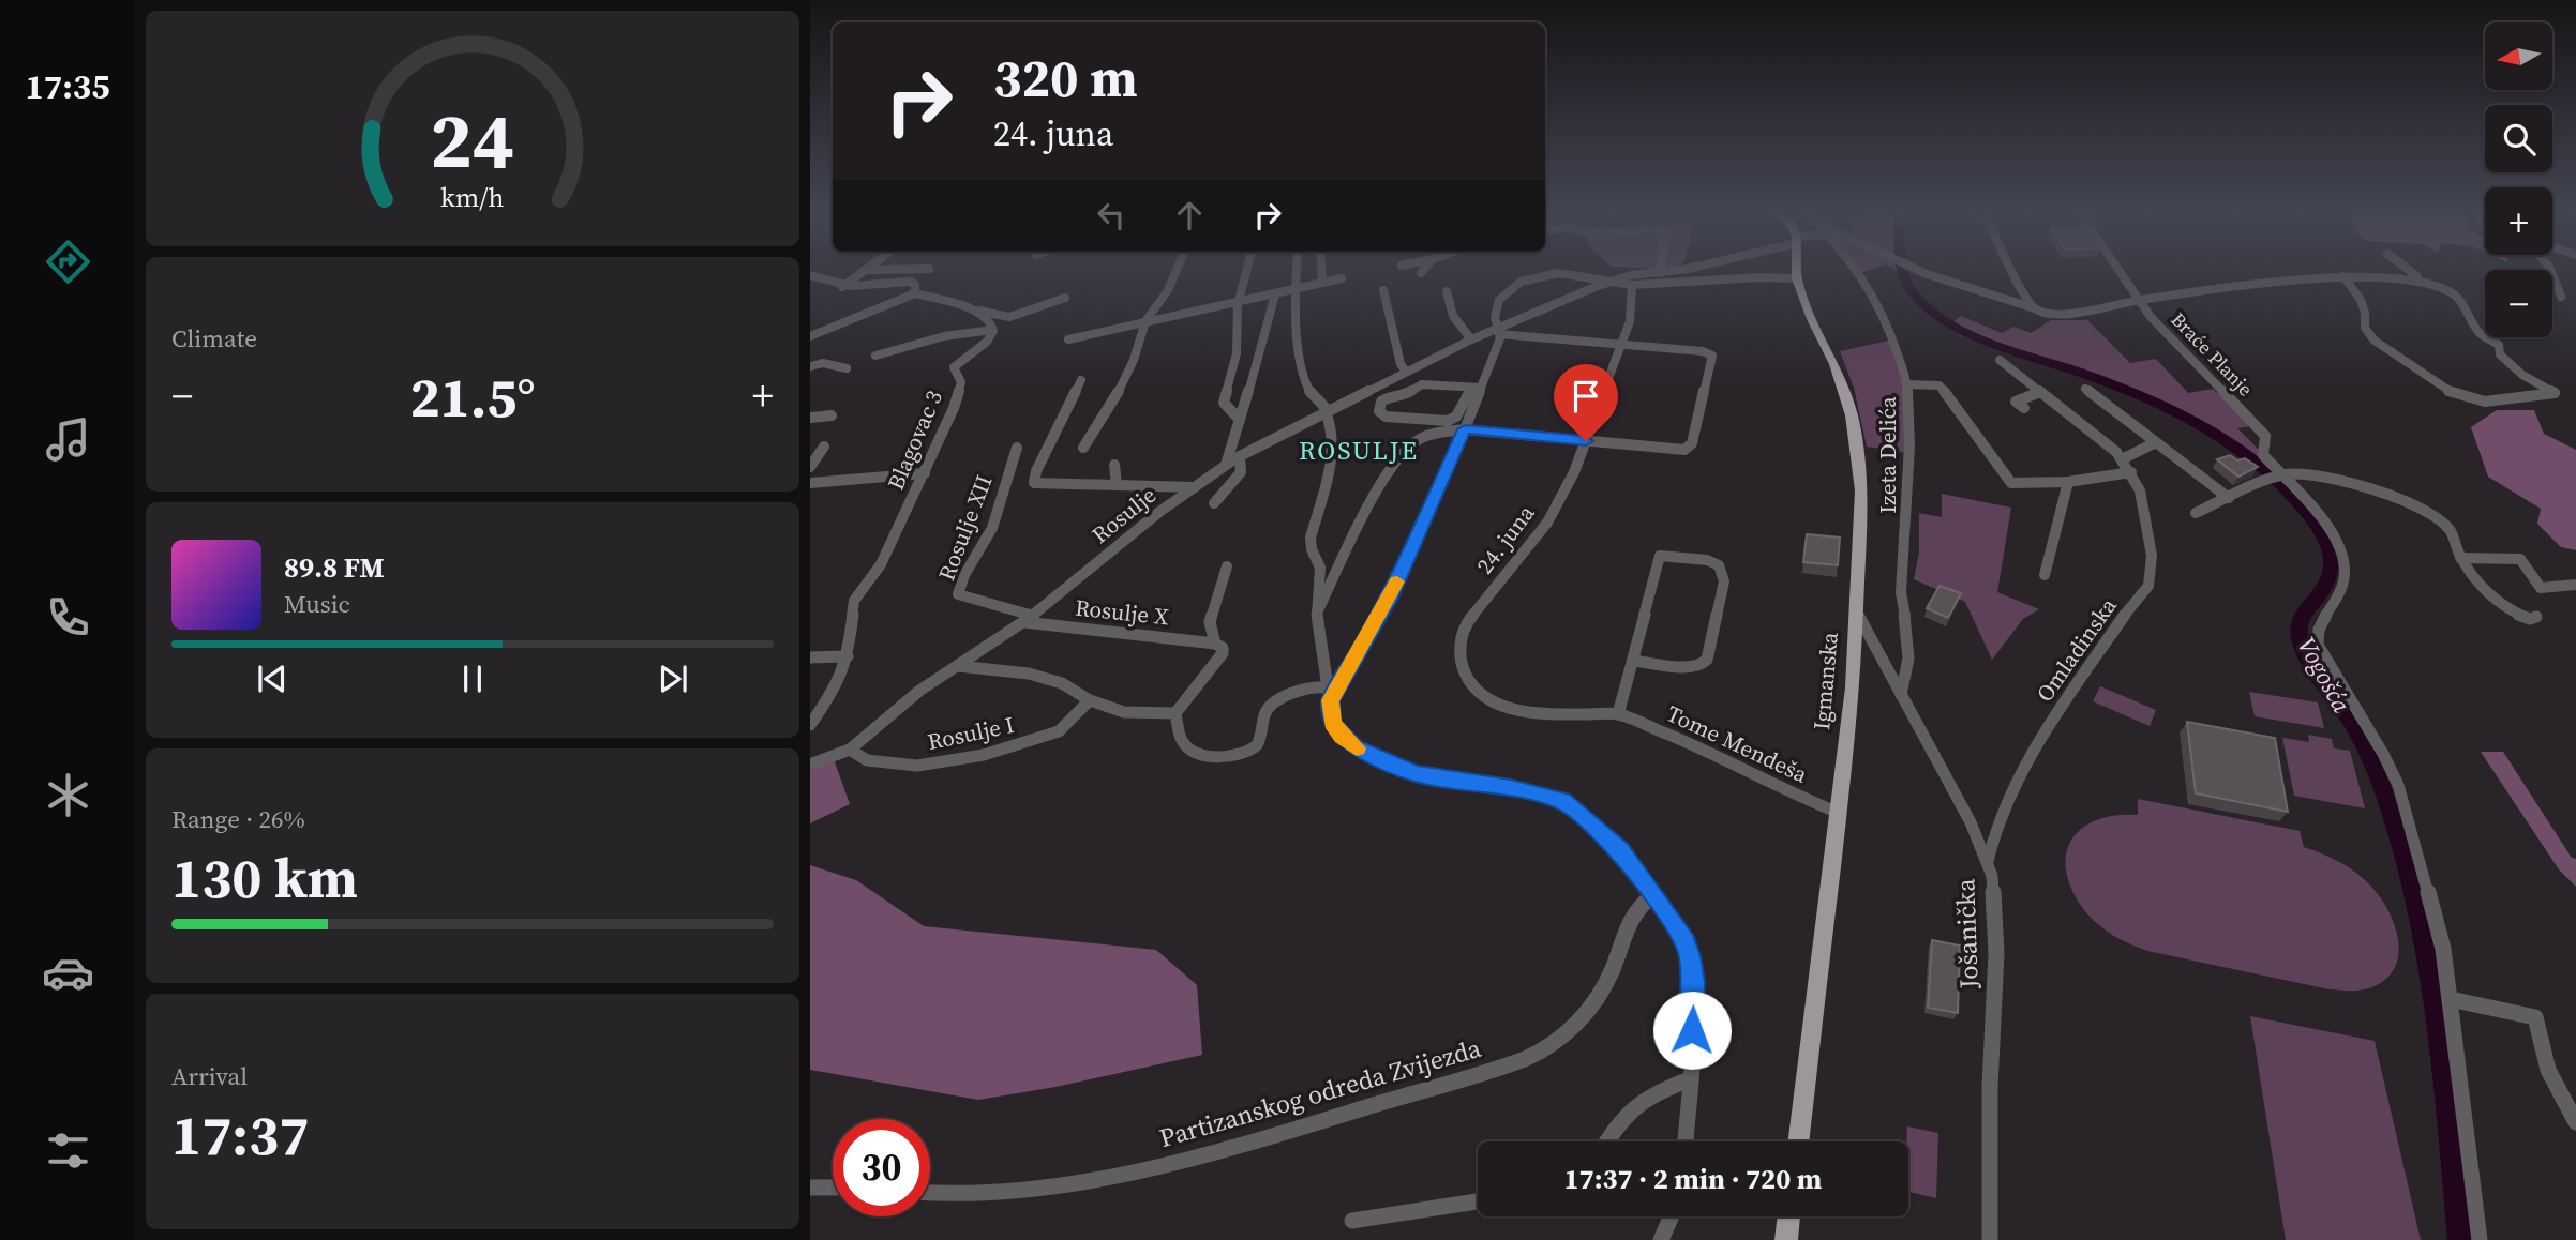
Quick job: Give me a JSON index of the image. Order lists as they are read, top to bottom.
{
  "streets": {
    "main road": ["Igmanska"],
    "street": [
      "Braće Planje",
      "Blagovac 3",
      "Izeta Delića",
      "Rosulje",
      "Rosulje XII",
      "24. juna",
      "Rosulje X",
      "Omladinska",
      "Rosulje I",
      "Tome Mendeša",
      "Jošanička",
      "Partizanskog odreda Zvijezda"
    ]
  },
  "crossings": [
    ["Izeta Delića", "Jošanička"],
    ["Rosulje", "Rosulje XII"],
    ["Rosulje", "Rosulje X"],
    ["Rosulje XII", "Rosulje X"],
    ["24. juna", "Tome Mendeša"],
    ["Omladinska", "Jošanička"],
    ["Igmanska", "Tome Mendeša"],
    ["Igmanska", "Jošanička"]
  ],
  "districts": ["ROSULJE"],
  "water": ["Vogošća"],
  "north": "left",
  "page": {
    "tabs": "17:35",
    "map_buttons": ["+", "−"],
    "turn": ["320 m", "24. juna"],
    "tile": [
      "Climate",
      ["Range · 26%", "130 km"],
      ["Arrival", "17:37"]
    ],
    "heat": ["−", "21.5°", "+"],
    "song": ["89.8 FM", "Music"],
    "limit": "30",
    "trip": "17:37 · 2 min · 720 m",
    "gauge": ["24", "km/h"]
  }
}
